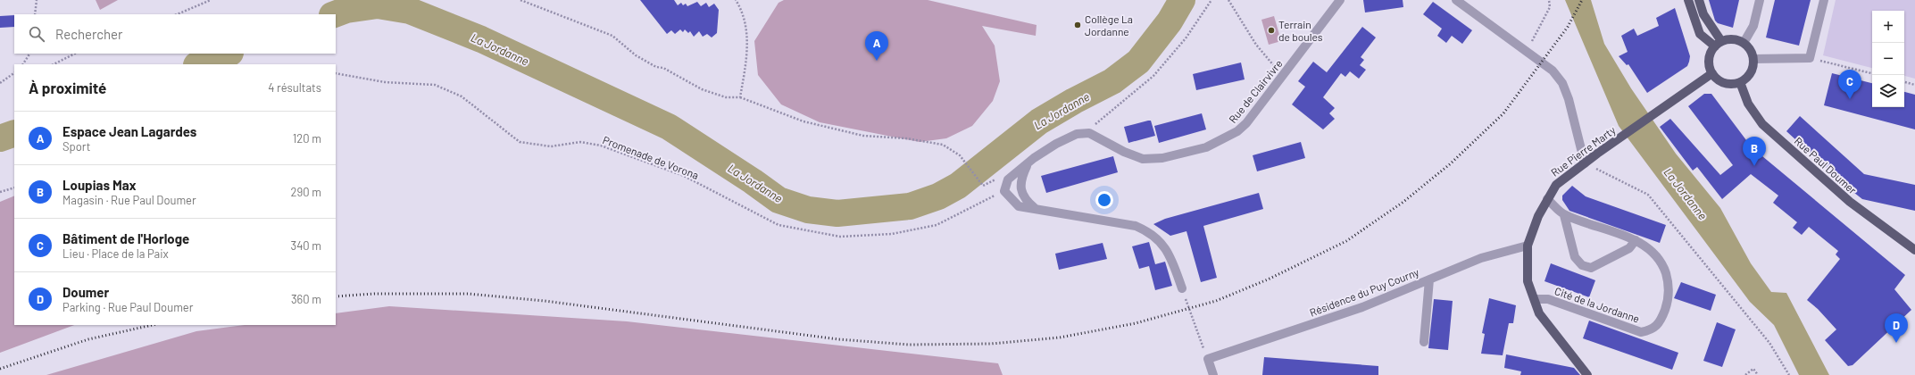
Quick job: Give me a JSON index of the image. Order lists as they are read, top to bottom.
{
  "streets": {
    "main road": ["Rue Pierre Marty", "Rue Paul Doumer"],
    "street": ["Rue de Clairvivre", "Résidence du Puy Courny", "Cité de la Jordanne"],
    "path": ["Promenade de Vorona"]
  },
  "crossings": [
    ["Rue Pierre Marty", "Rue Paul Doumer"],
    ["Rue Pierre Marty", "Résidence du Puy Courny"],
    ["Rue Pierre Marty", "Cité de la Jordanne"]
  ],
  "water": ["La Jordanne"],
  "places": ["Collège La Jordanne", "Terrain de boules"],
  "page": {
    "map_buttons": ["+", "−"],
    "search": "Rechercher",
    "pins": [
      "A",
      "C",
      "B",
      "D"
    ],
    "heading": ["À proximité", "4 résultats"],
    "list": [
      {
        "mark": "A",
        "name": "Espace Jean Lagardes",
        "note": "Sport",
        "value": "120 m"
      },
      {
        "mark": "B",
        "name": "Loupias Max",
        "note": "Magasin · Rue Paul Doumer",
        "value": "290 m"
      },
      {
        "mark": "C",
        "name": "Bâtiment de l'Horloge",
        "note": "Lieu · Place de la Paix",
        "value": "340 m"
      },
      {
        "mark": "D",
        "name": "Doumer",
        "note": "Parking · Rue Paul Doumer",
        "value": "360 m"
      }
    ]
  }
}
